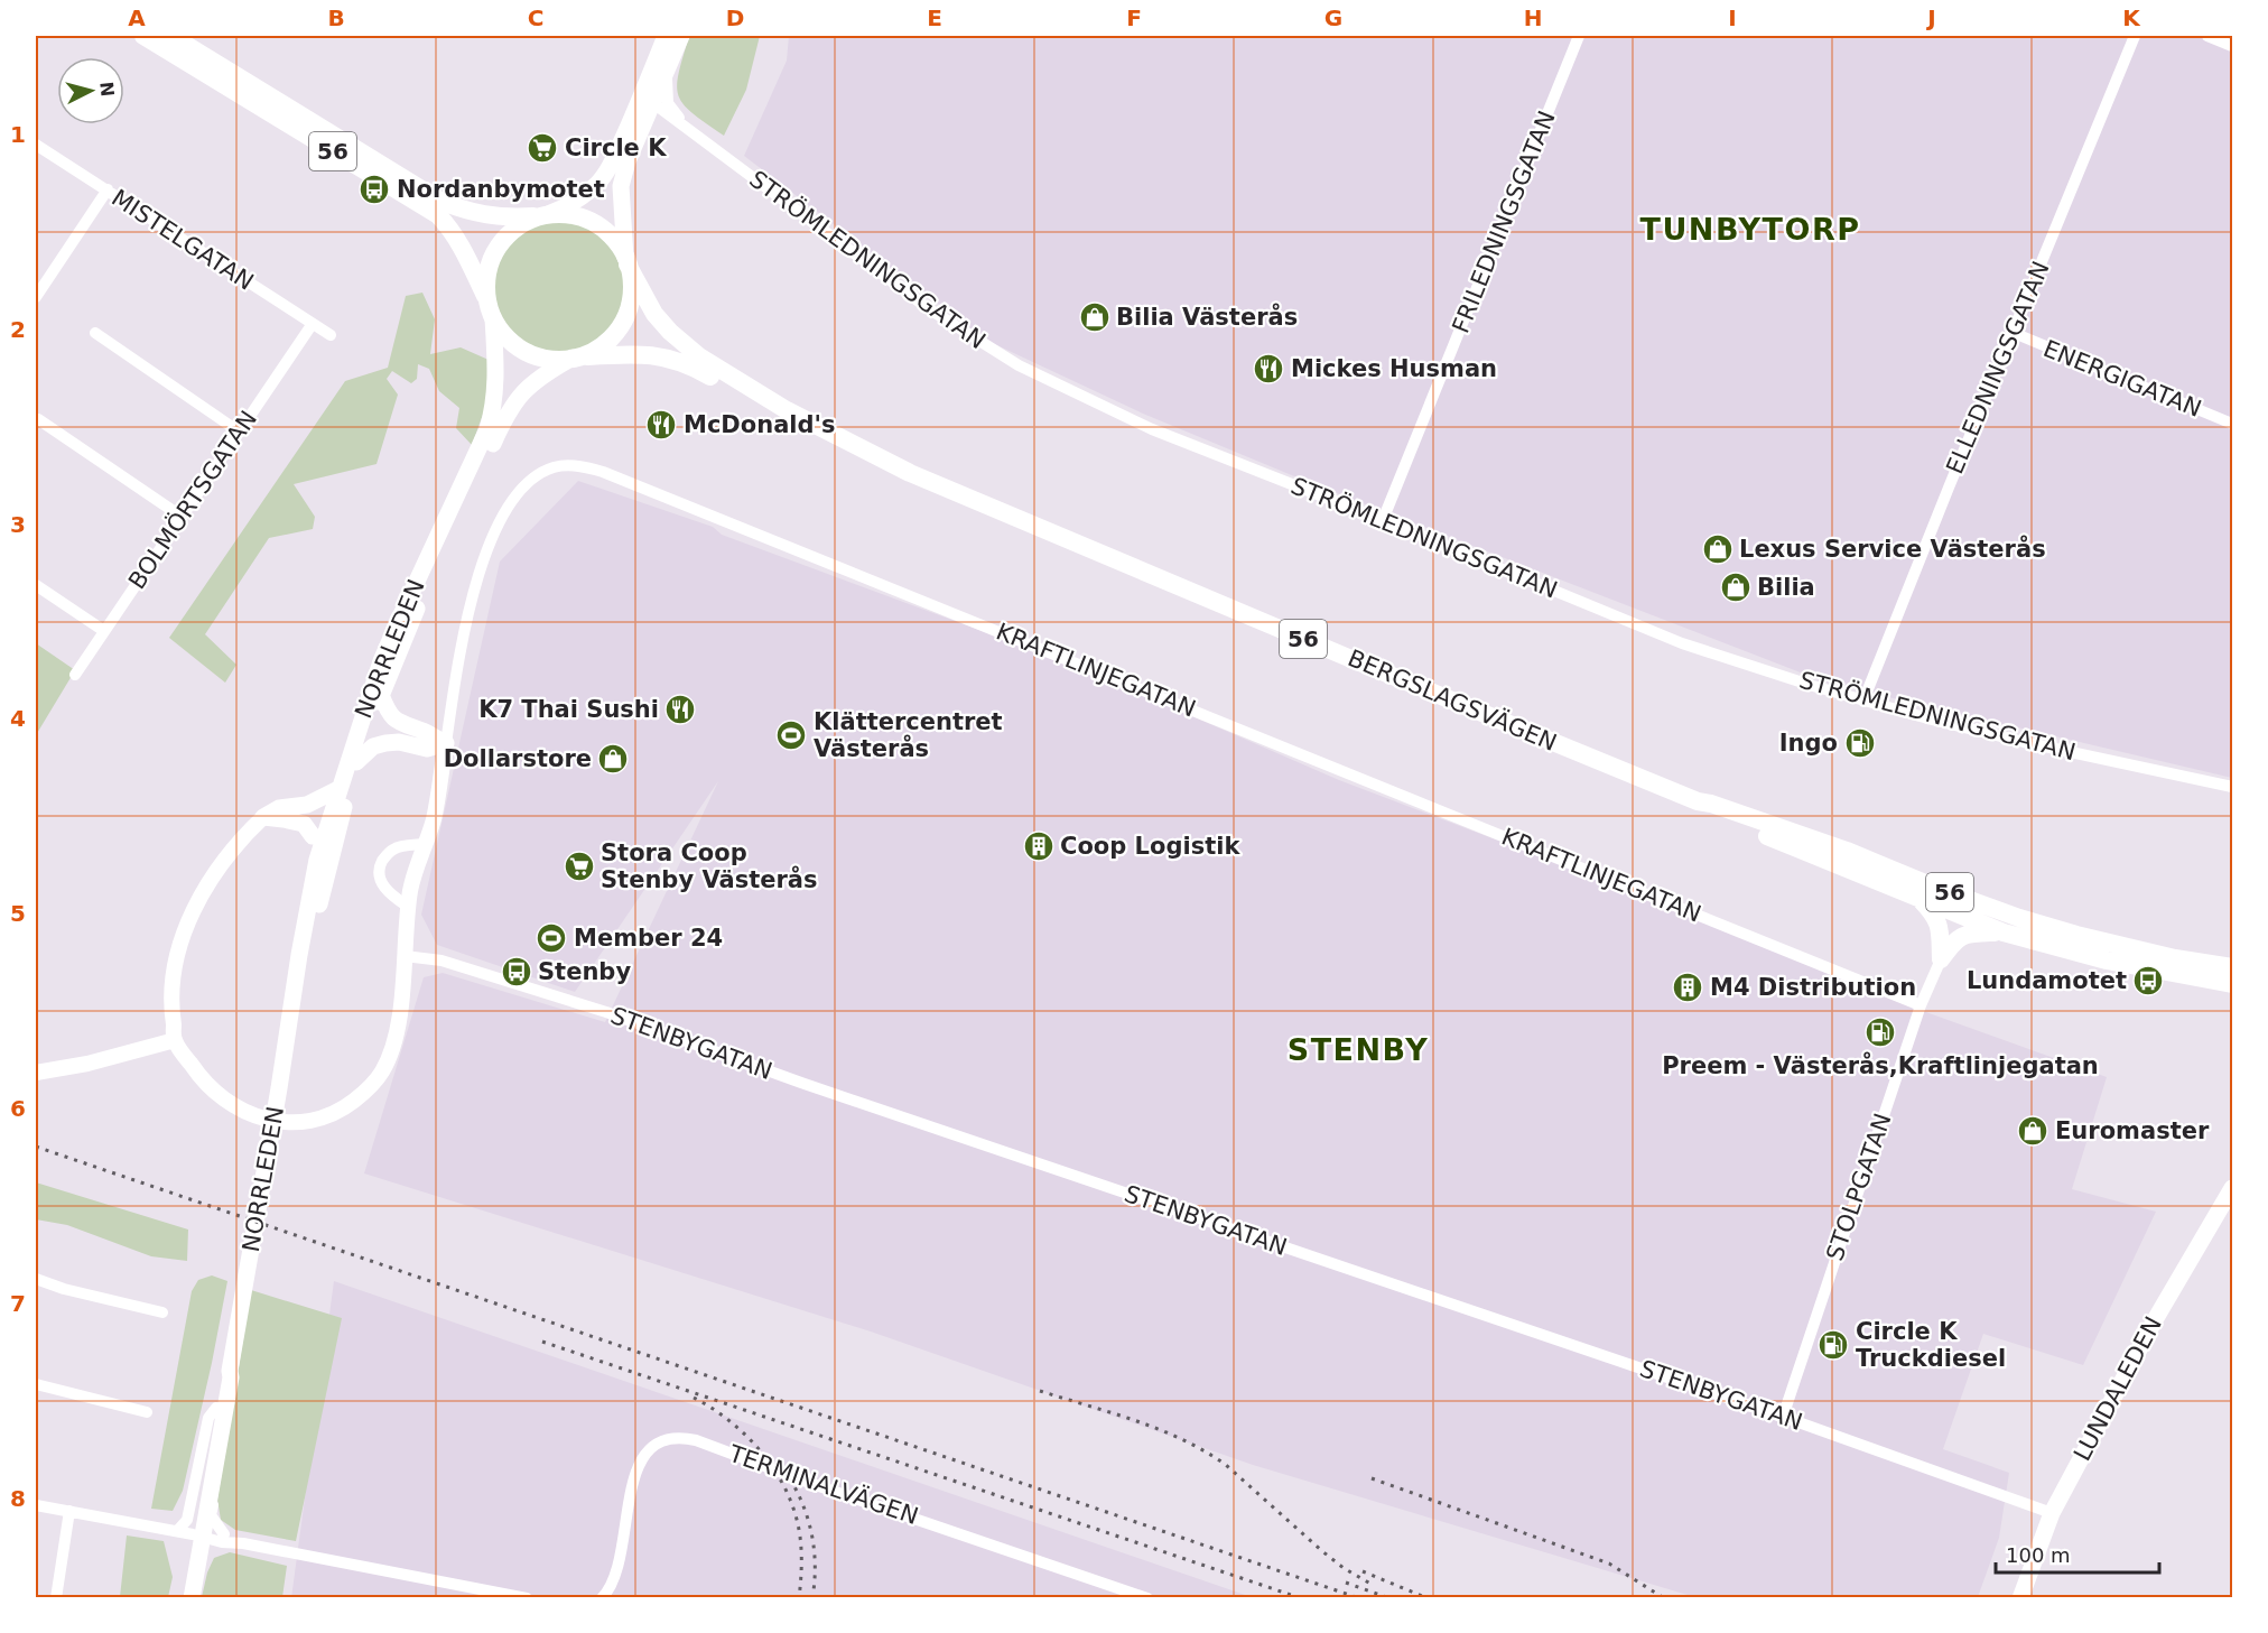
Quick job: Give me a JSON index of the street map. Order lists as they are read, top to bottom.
{
  "streets": {
    "highway": ["56", "BERGSLAGSVÄGEN"],
    "main road": ["NORRLEDEN", "LUNDALEDEN"],
    "street": [
      "FRILEDNINGSGATAN",
      "MISTELGATAN",
      "STRÖMLEDNINGSGATAN",
      "ELLEDNINGSGATAN",
      "ENERGIGATAN",
      "BOLMÖRTSGATAN",
      "KRAFTLINJEGATAN",
      "STENBYGATAN",
      "STOLPGATAN",
      "TERMINALVÄGEN"
    ]
  },
  "crossings": [
    ["56", "NORRLEDEN"],
    ["56", "BERGSLAGSVÄGEN"],
    ["FRILEDNINGSGATAN", "STRÖMLEDNINGSGATAN"],
    ["MISTELGATAN", "BOLMÖRTSGATAN"],
    ["STRÖMLEDNINGSGATAN", "ELLEDNINGSGATAN"],
    ["ELLEDNINGSGATAN", "ENERGIGATAN"],
    ["NORRLEDEN", "BERGSLAGSVÄGEN"],
    ["KRAFTLINJEGATAN", "STOLPGATAN"],
    ["STENBYGATAN", "STOLPGATAN"],
    ["STENBYGATAN", "LUNDALEDEN"]
  ],
  "districts": ["TUNBYTORP", "STENBY"],
  "places": {
    "supermarket": ["Circle K", "Stora Coop Stenby Västerås"],
    "bus stop": ["Nordanbymotet", "Stenby", "Lundamotet"],
    "shop": [
      "Bilia Västerås",
      "Lexus Service Västerås",
      "Bilia",
      "Dollarstore",
      "Euromaster"
    ],
    "restaurant": ["Mickes Husman", "McDonald's", "K7 Thai Sushi"],
    "sports": ["Klättercentret Västerås", "Member 24"],
    "fuel station": ["Ingo", "Preem - Västerås,Kraftlinjegatan", "Circle K Truckdiesel"],
    "building": ["Coop Logistik", "M4 Distribution"]
  },
  "scale_bar": "100 m",
  "north": "right",
  "grid": {
    "columns": [
      "A",
      "B",
      "C",
      "D",
      "E",
      "F",
      "G",
      "H",
      "I",
      "J",
      "K"
    ],
    "rows": [
      "1",
      "2",
      "3",
      "4",
      "5",
      "6",
      "7",
      "8"
    ]
  }
}
